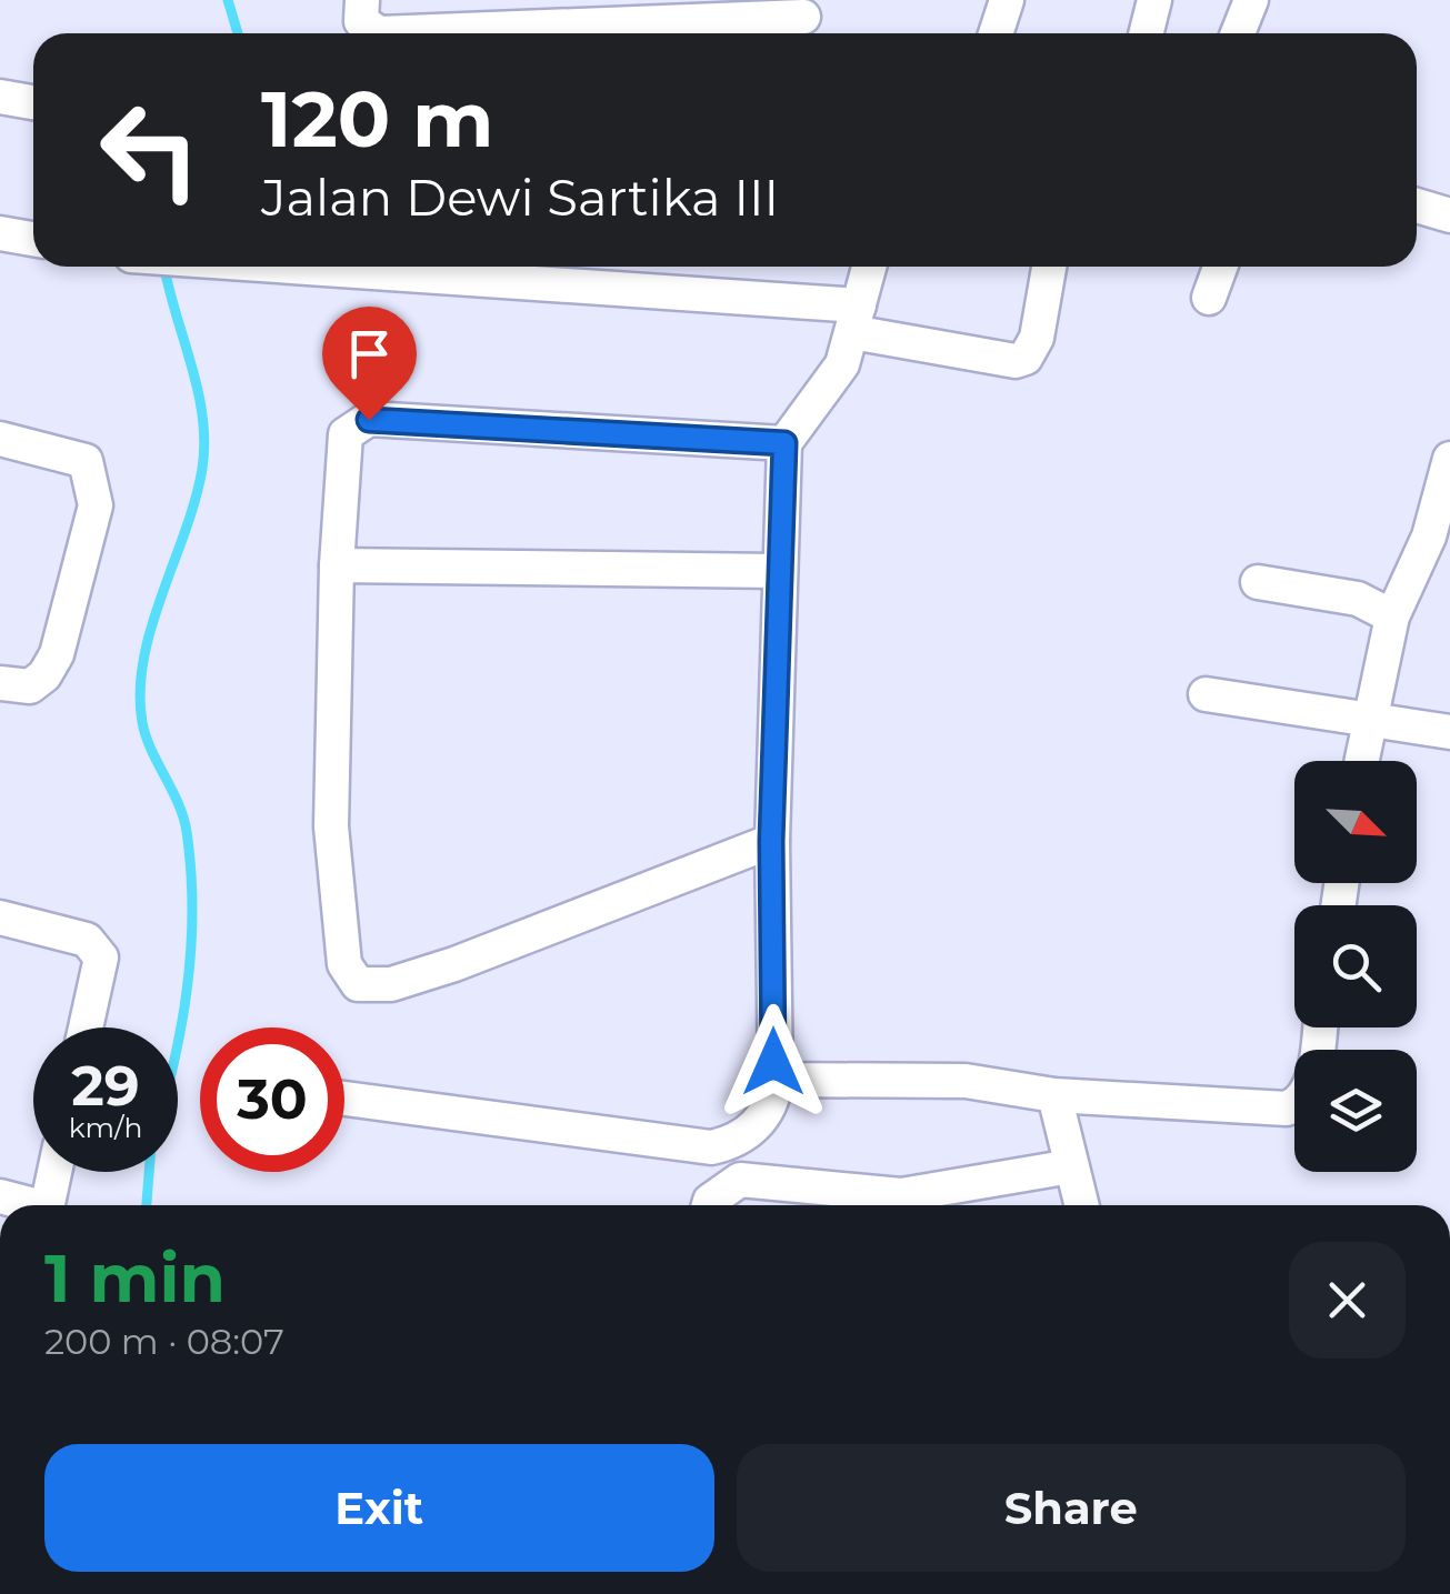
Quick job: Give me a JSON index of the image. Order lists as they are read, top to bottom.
{
  "north": "bottom right",
  "page": {
    "turn": ["120 m", "Jalan Dewi Sartika III"],
    "speed": "29 km/h",
    "limit": "30",
    "heading": ["1 min", "200 m · 08:07"],
    "buttons": ["Exit", "Share"]
  }
}
